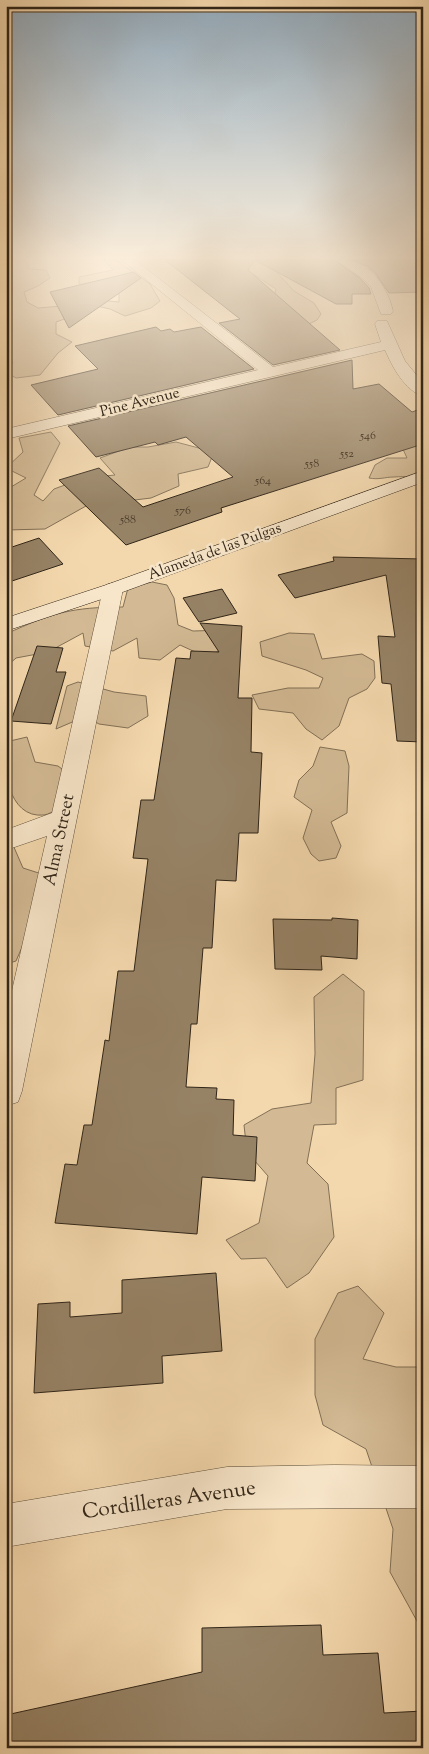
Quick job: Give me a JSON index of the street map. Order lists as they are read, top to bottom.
{
  "streets": {
    "street": [
      "Pine Avenue",
      "Alameda de las Pulgas",
      "Alma Street",
      "Cordilleras Avenue"
    ]
  },
  "crossings": [
    ["Alameda de las Pulgas", "Alma Street"]
  ],
  "house_numbers": [
    "546",
    "552",
    "558",
    "564",
    "576",
    "588"
  ]
}
